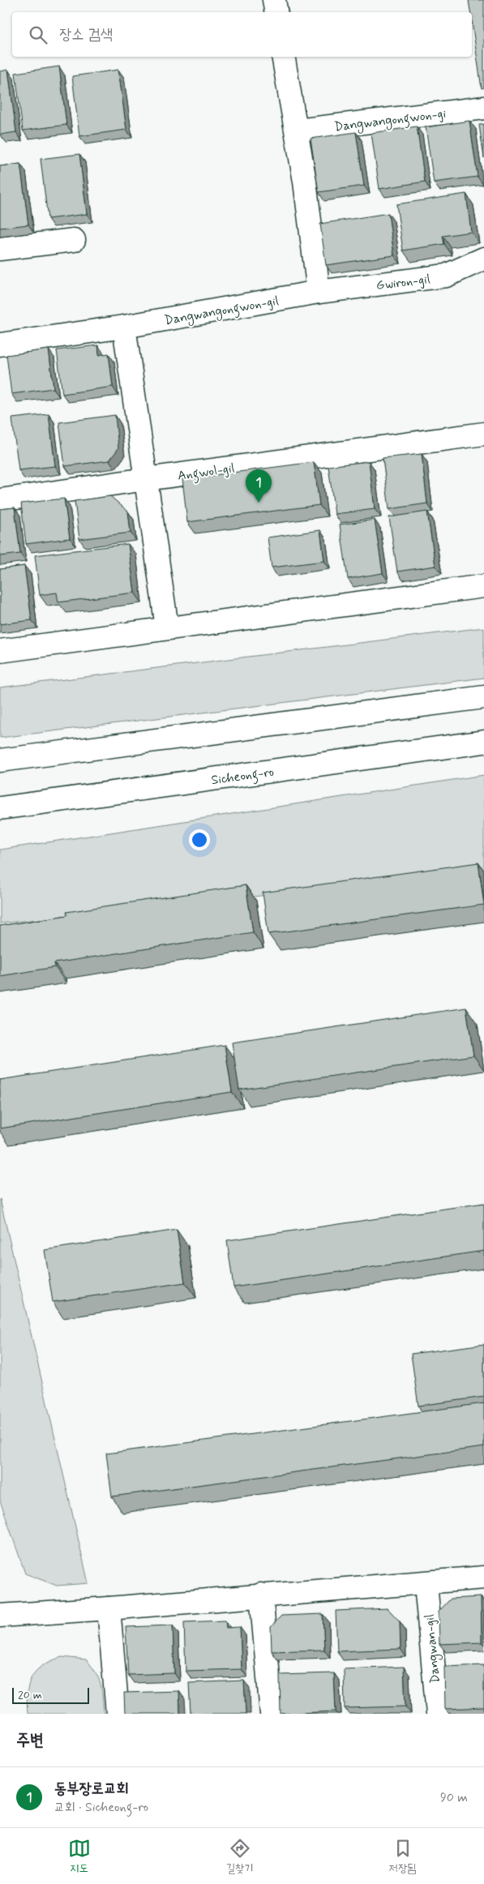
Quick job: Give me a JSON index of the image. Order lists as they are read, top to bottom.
{
  "streets": {
    "street": [
      "Dangwangongwon-gi",
      "Gwiron-gil",
      "Dangwangongwon-gil",
      "Angwol-gil",
      "Sicheong-ro",
      "Dangwan-gil"
    ]
  },
  "crossings": [
    ["Gwiron-gil", "Dangwangongwon-gil"]
  ],
  "scale_bar": "20 m",
  "page": {
    "search": "장소 검색",
    "pins": "1",
    "scale": "20 m",
    "heading": "주변",
    "list": [
      {
        "mark": "1",
        "name": "동부장로교회",
        "note": "교회 · Sicheong-ro",
        "value": "90 m"
      }
    ],
    "nav": ["지도", "길찾기", "저장됨"]
  }
}
